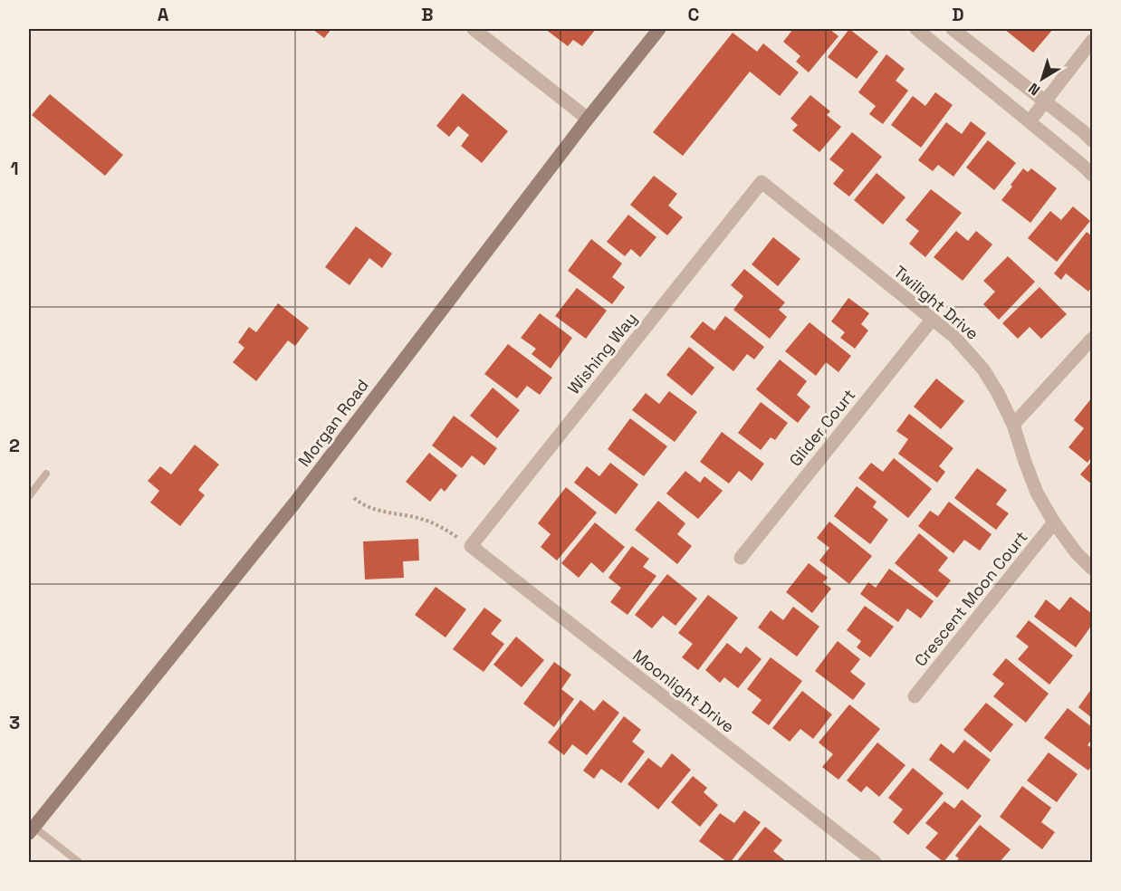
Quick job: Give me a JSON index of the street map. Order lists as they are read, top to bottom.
{
  "streets": {
    "street": [
      "Twilight Drive",
      "Wishing Way",
      "Morgan Road",
      "Glider Court",
      "Crescent Moon Court",
      "Moonlight Drive"
    ]
  },
  "crossings": [
    ["Twilight Drive", "Wishing Way"],
    ["Twilight Drive", "Glider Court"],
    ["Twilight Drive", "Crescent Moon Court"],
    ["Wishing Way", "Moonlight Drive"]
  ],
  "north": "bottom left",
  "grid": {
    "columns": [
      "A",
      "B",
      "C",
      "D"
    ],
    "rows": ["1", "2", "3"]
  }
}
